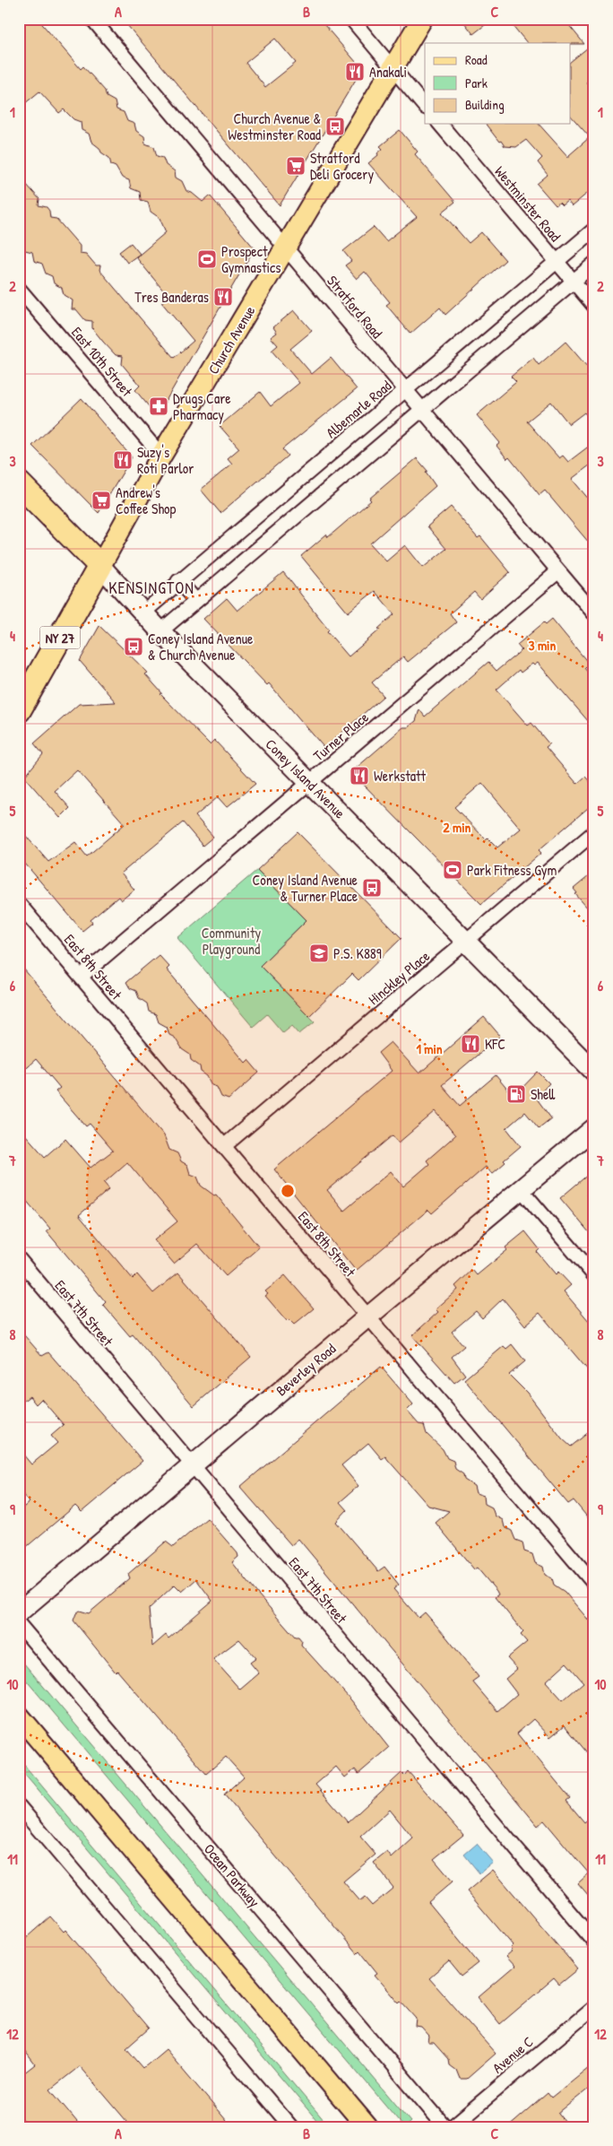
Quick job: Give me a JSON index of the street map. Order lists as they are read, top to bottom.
{
  "streets": {
    "highway": ["Church Avenue", "NY 27", "Coney Island Avenue"],
    "street": [
      "Westminster Road",
      "Stratford Road",
      "East 10th Street",
      "Albemarle Road",
      "Turner Place",
      "East 8th Street",
      "Hinckley Place",
      "East 7th Street",
      "Beverley Road",
      "Ocean Parkway",
      "Avenue C"
    ]
  },
  "crossings": [
    ["Westminster Road", "Albemarle Road"],
    ["Stratford Road", "Church Avenue"],
    ["Stratford Road", "Albemarle Road"],
    ["Stratford Road", "Turner Place"],
    ["Church Avenue", "East 10th Street"],
    ["Church Avenue", "Coney Island Avenue"],
    ["Albemarle Road", "Coney Island Avenue"],
    ["Turner Place", "Coney Island Avenue"],
    ["Turner Place", "East 8th Street"],
    ["Coney Island Avenue", "Hinckley Place"],
    ["East 8th Street", "Hinckley Place"],
    ["East 8th Street", "Beverley Road"],
    ["East 7th Street", "Beverley Road"]
  ],
  "districts": ["KENSINGTON"],
  "parks": ["Community Playground"],
  "places": {
    "restaurant": [
      "Anakali",
      "Tres Banderas",
      "Suzy's Roti Parlor",
      "Werkstatt",
      "KFC"
    ],
    "bus stop": ["Church Avenue & Westminster Road", "Coney Island Avenue & Church Avenue", "Coney Island Avenue & Turner Place"],
    "supermarket": ["Stratford Deli Grocery", "Andrew's Coffee Shop"],
    "sports": ["Prospect Gymnastics", "Park Fitness Gym"],
    "pharmacy": ["Drugs Care Pharmacy"],
    "school or university": ["P.S. K889"],
    "fuel station": ["Shell"]
  },
  "legend": ["Road", "Park", "Building"],
  "grid": {
    "columns": ["A", "B", "C"],
    "rows": [
      "1",
      "2",
      "3",
      "4",
      "5",
      "6",
      "7",
      "8",
      "9",
      "10",
      "11",
      "12"
    ]
  },
  "rings": ["3 min", "2 min", "1 min"]
}
